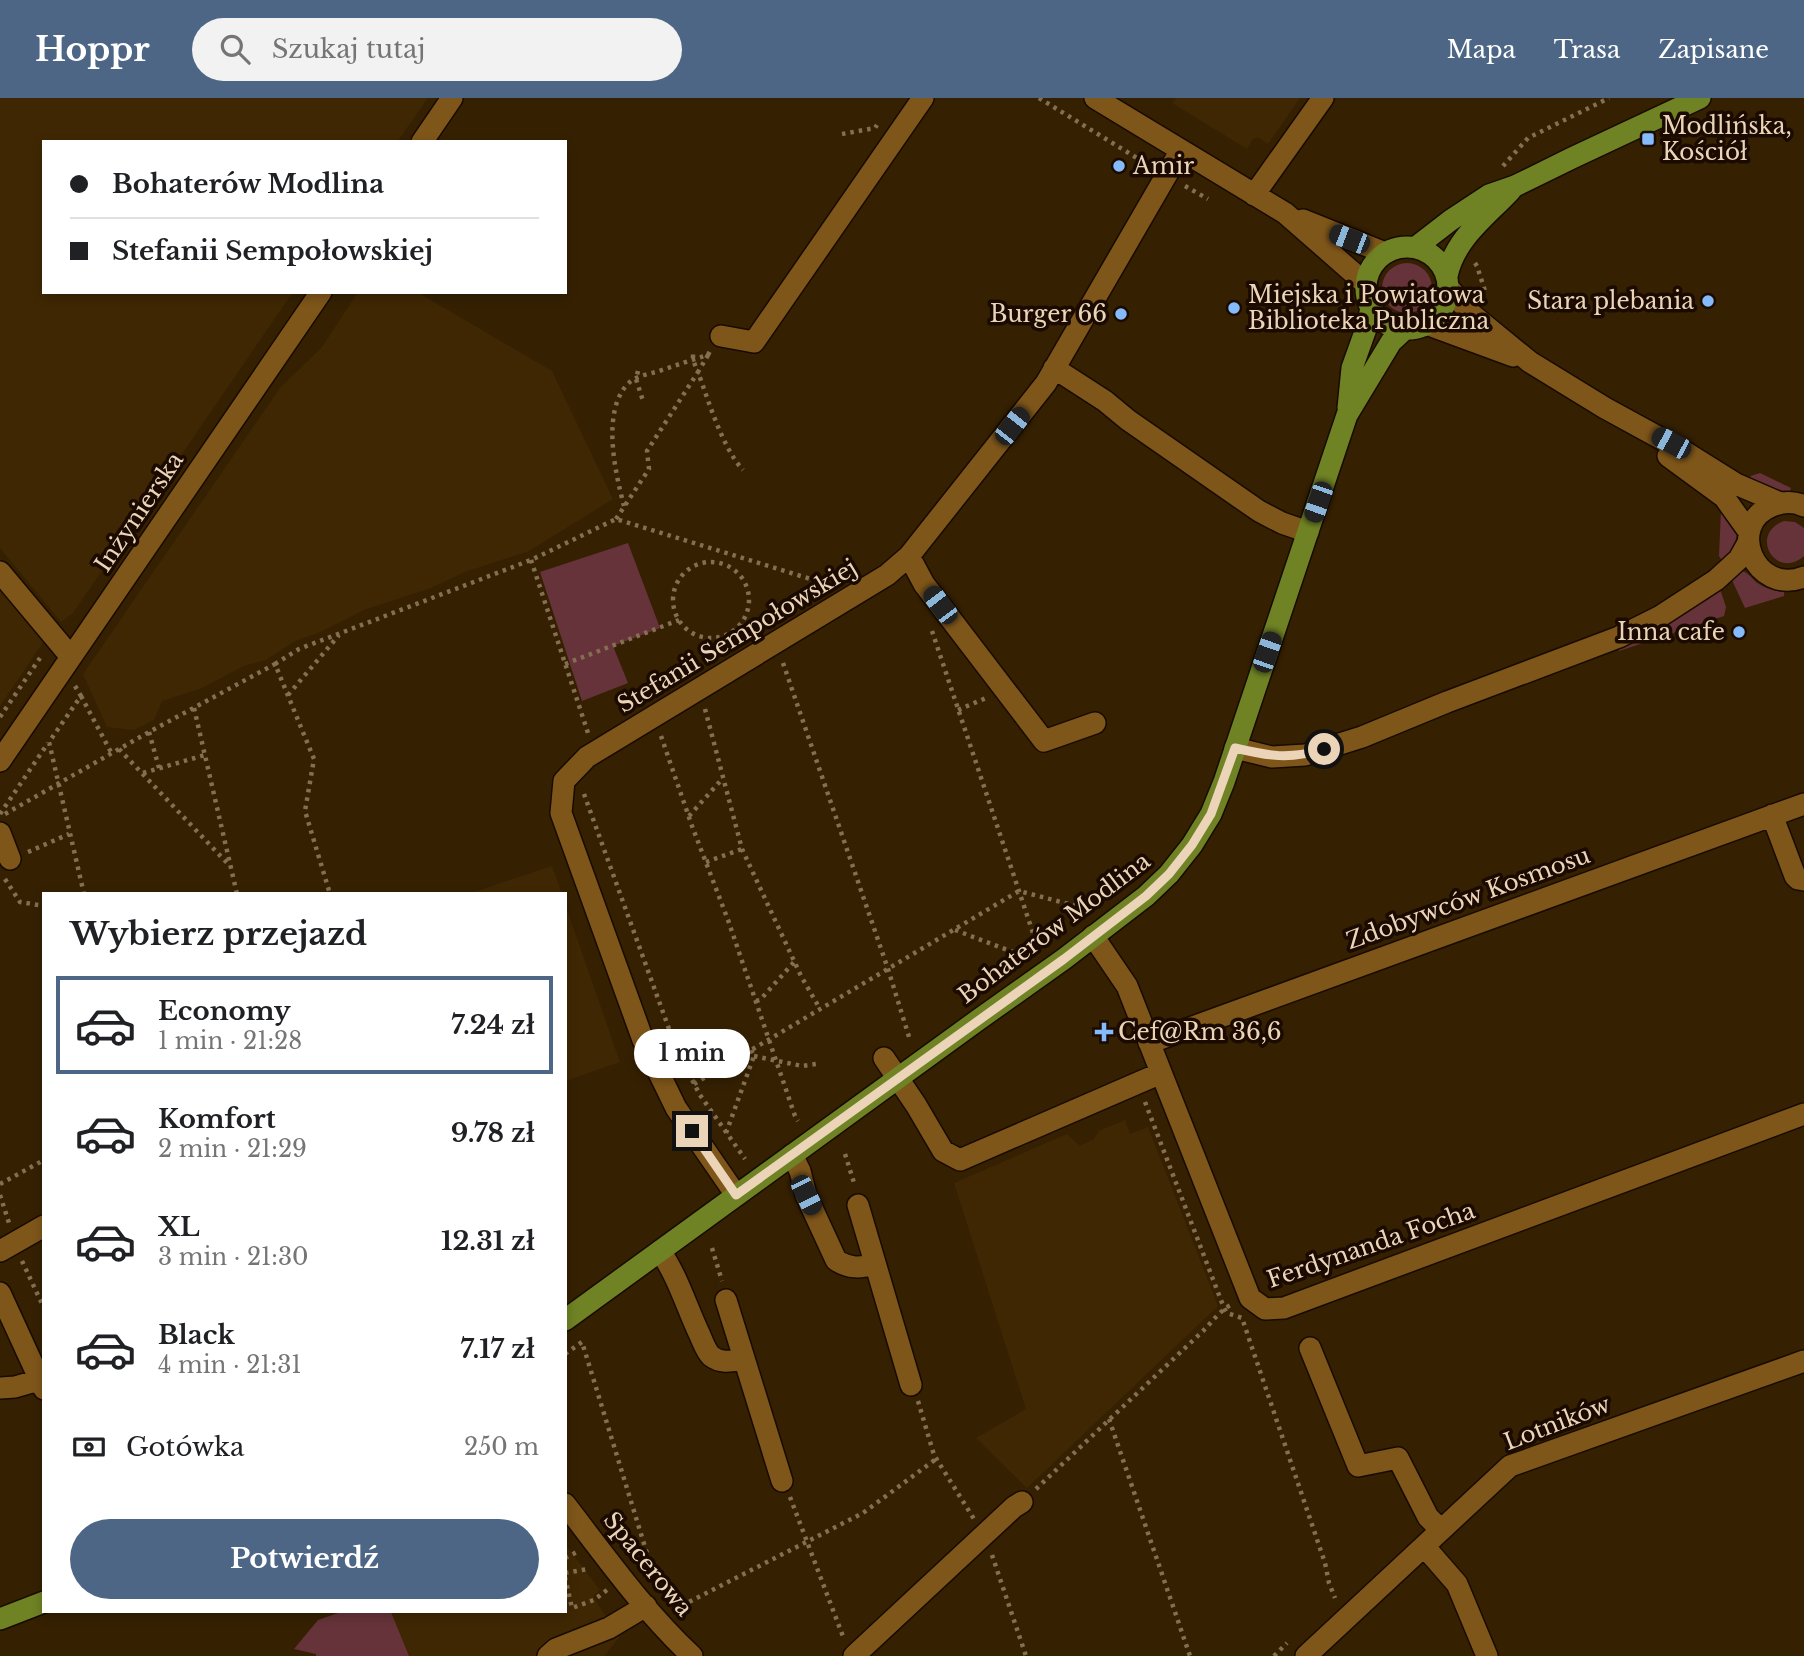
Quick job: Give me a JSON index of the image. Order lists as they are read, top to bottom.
{
  "streets": {
    "main road": ["Bohaterów Modlina"],
    "street": [
      "Inżynierska",
      "Stefanii Sempołowskiej",
      "Zdobywców Kosmosu",
      "Ferdynanda Focha",
      "Lotników",
      "Spacerowa"
    ]
  },
  "crossings": [
    ["Stefanii Sempołowskiej", "Bohaterów Modlina"],
    ["Zdobywców Kosmosu", "Ferdynanda Focha"],
    ["Bohaterów Modlina", "Ferdynanda Focha"]
  ],
  "places": {
    "transit": ["Modlińska, Kościół"],
    "other": [
      "Amir",
      "Stara plebania",
      "Miejska i Powiatowa Biblioteka Publiczna",
      "Burger 66",
      "Inna cafe"
    ],
    "health": ["Cef@Rm 36,6"]
  },
  "page": {
    "header": "Hoppr",
    "search": "Szukaj tutaj",
    "nav": ["Mapa", "Trasa", "Zapisane"],
    "banner": ["Bohaterów Modlina", "Stefanii Sempołowskiej"],
    "heading": "Wybierz przejazd",
    "list": [
      {
        "name": "Economy",
        "note": "1 min · 21:28",
        "value": "7.24 zł"
      },
      {
        "name": "Komfort",
        "note": "2 min · 21:29",
        "value": "9.78 zł"
      },
      {
        "name": "XL",
        "note": "3 min · 21:30",
        "value": "12.31 zł"
      },
      {
        "name": "Black",
        "note": "4 min · 21:31",
        "value": "7.17 zł"
      }
    ],
    "bubble": "1 min",
    "pay": ["Gotówka", "250 m"],
    "buttons": "Potwierdź"
  }
}
